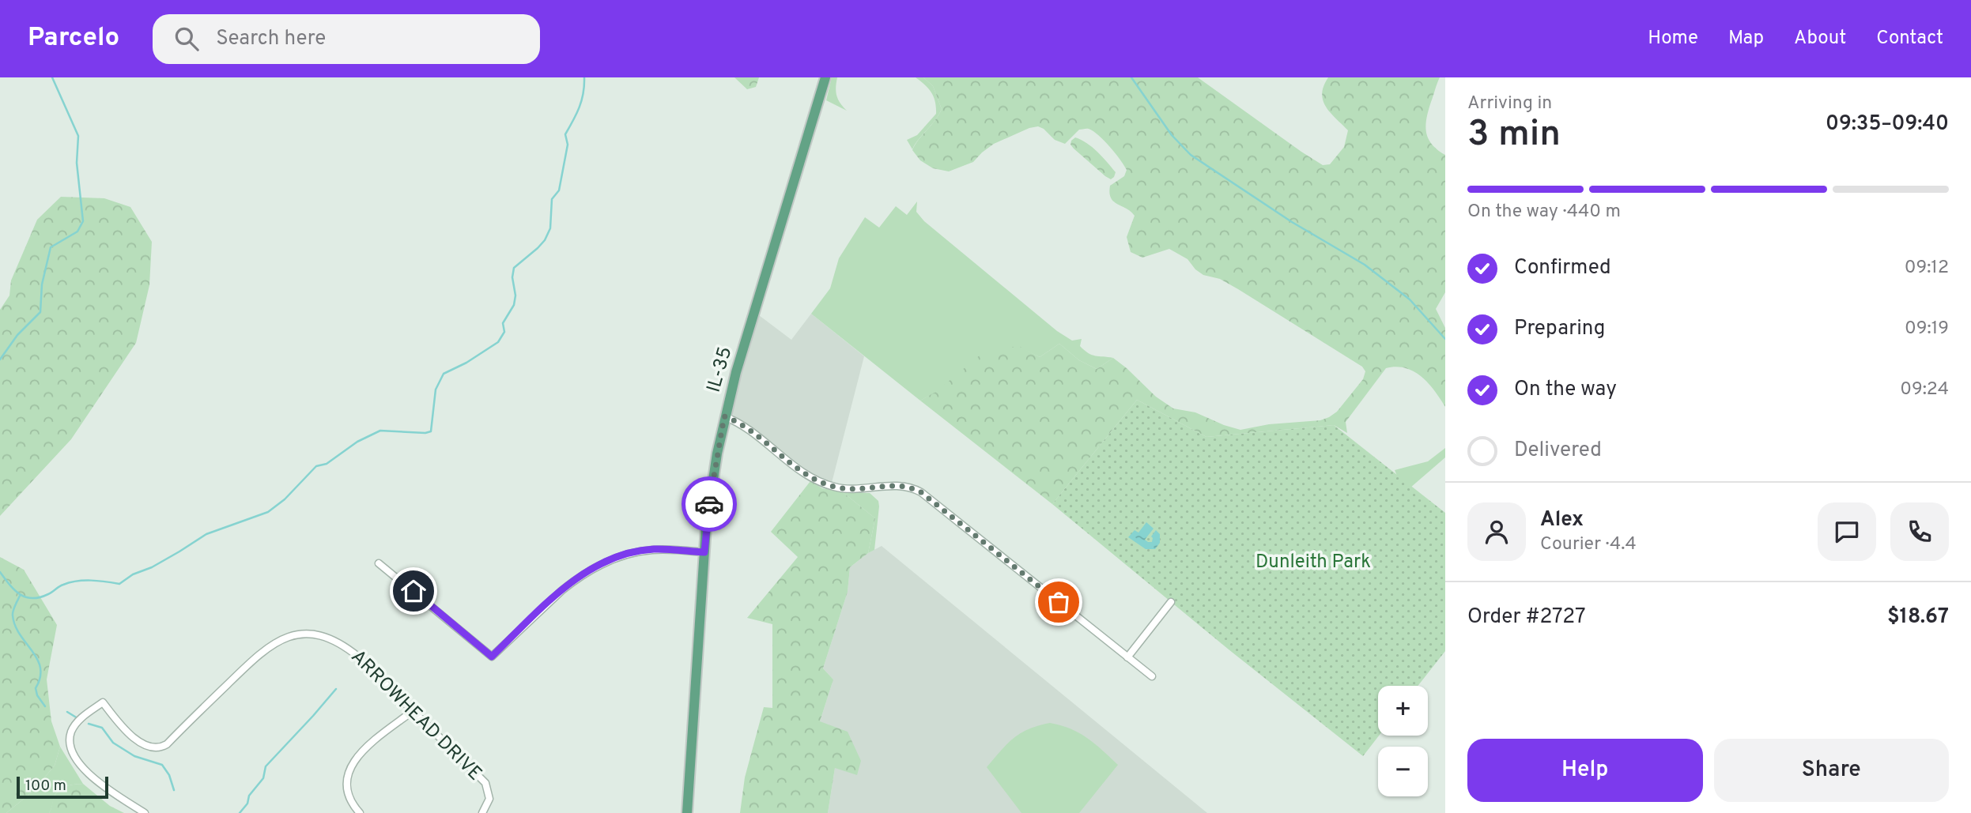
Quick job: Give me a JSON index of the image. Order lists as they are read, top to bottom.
{
  "streets": {
    "main road": ["IL-35"],
    "street": ["ARROWHEAD DRIVE"]
  },
  "parks": ["Dunleith Park"],
  "scale_bar": "100 m",
  "page": {
    "header": "Parcelo",
    "search": "Search here",
    "nav": [
      "Home",
      "Map",
      "About",
      "Contact"
    ],
    "heading": ["3 min", "Arriving in", "09:35–09:40"],
    "panel": [
      "Alex",
      "Courier · 4.4",
      "Order #2727",
      "$18.67"
    ],
    "bar": "On the way · 440 m",
    "list": [
      ["Confirmed", "09:12"],
      ["Preparing", "09:19"],
      ["On the way", "09:24"],
      "Delivered"
    ],
    "map_buttons": ["+", "−"],
    "buttons": ["Help", "Share"],
    "scale": "100 m"
  }
}
